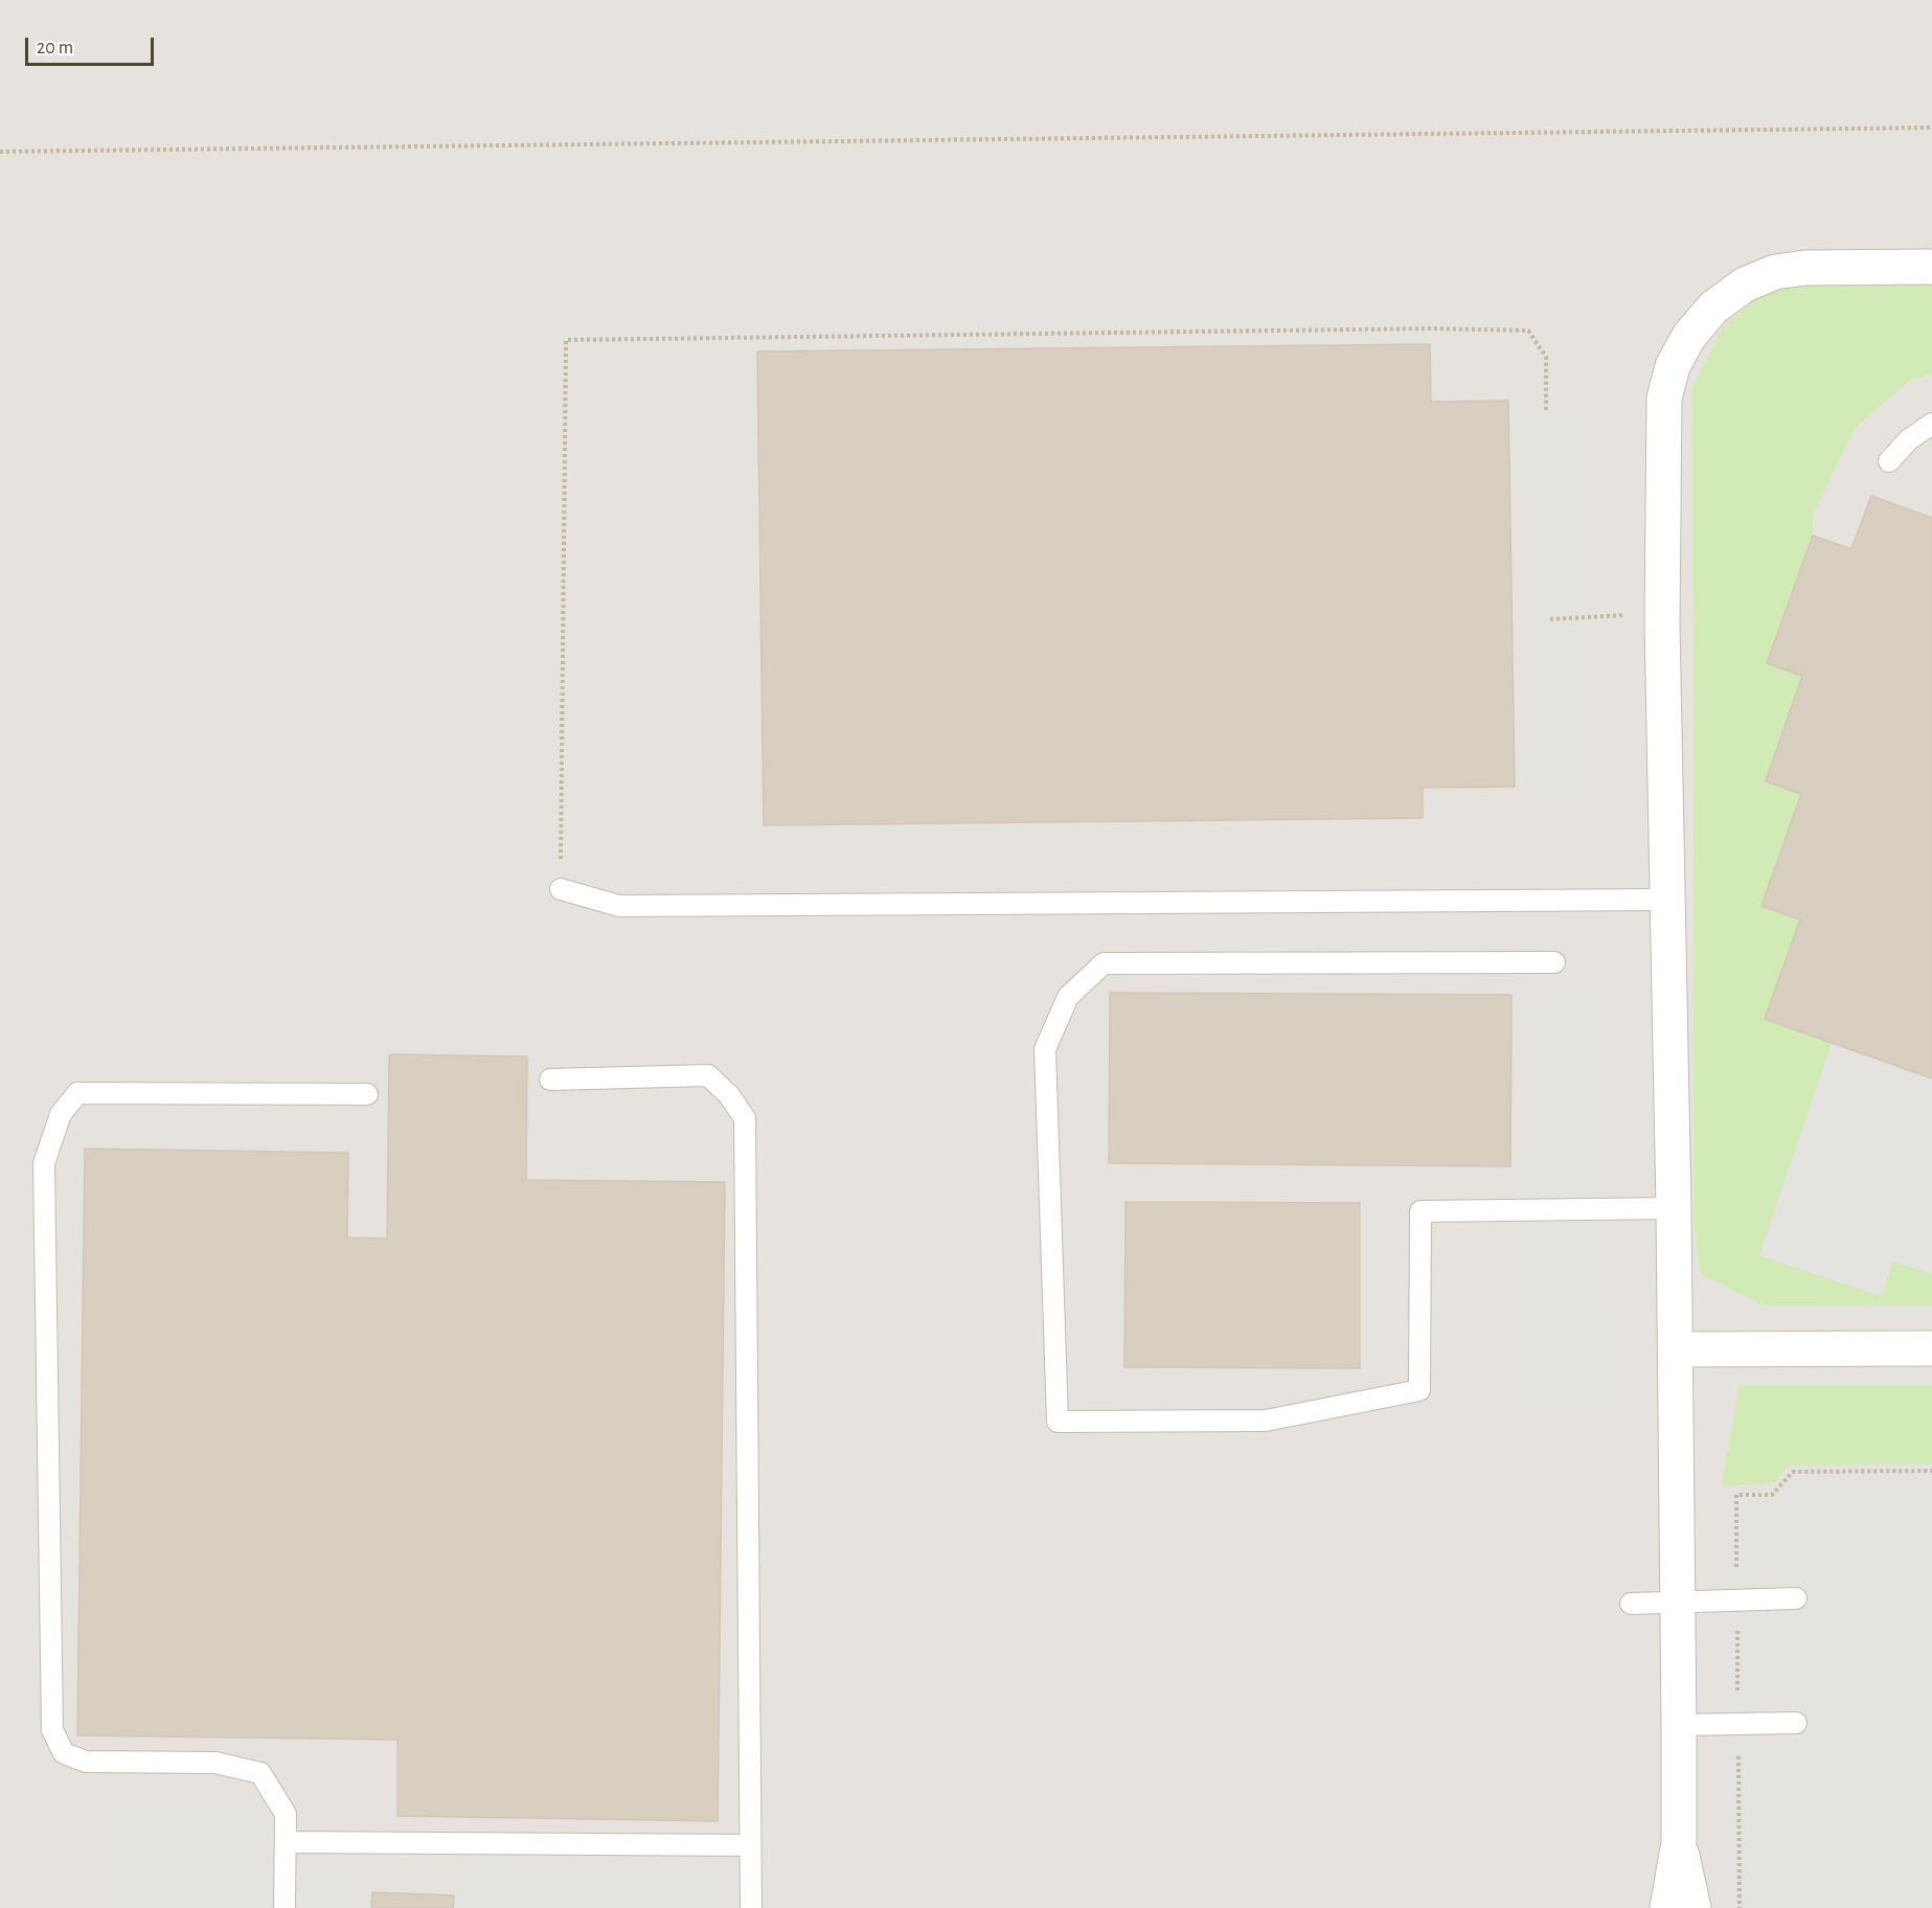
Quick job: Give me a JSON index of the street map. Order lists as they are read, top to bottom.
{
  "scale_bar": "20 m"
}
